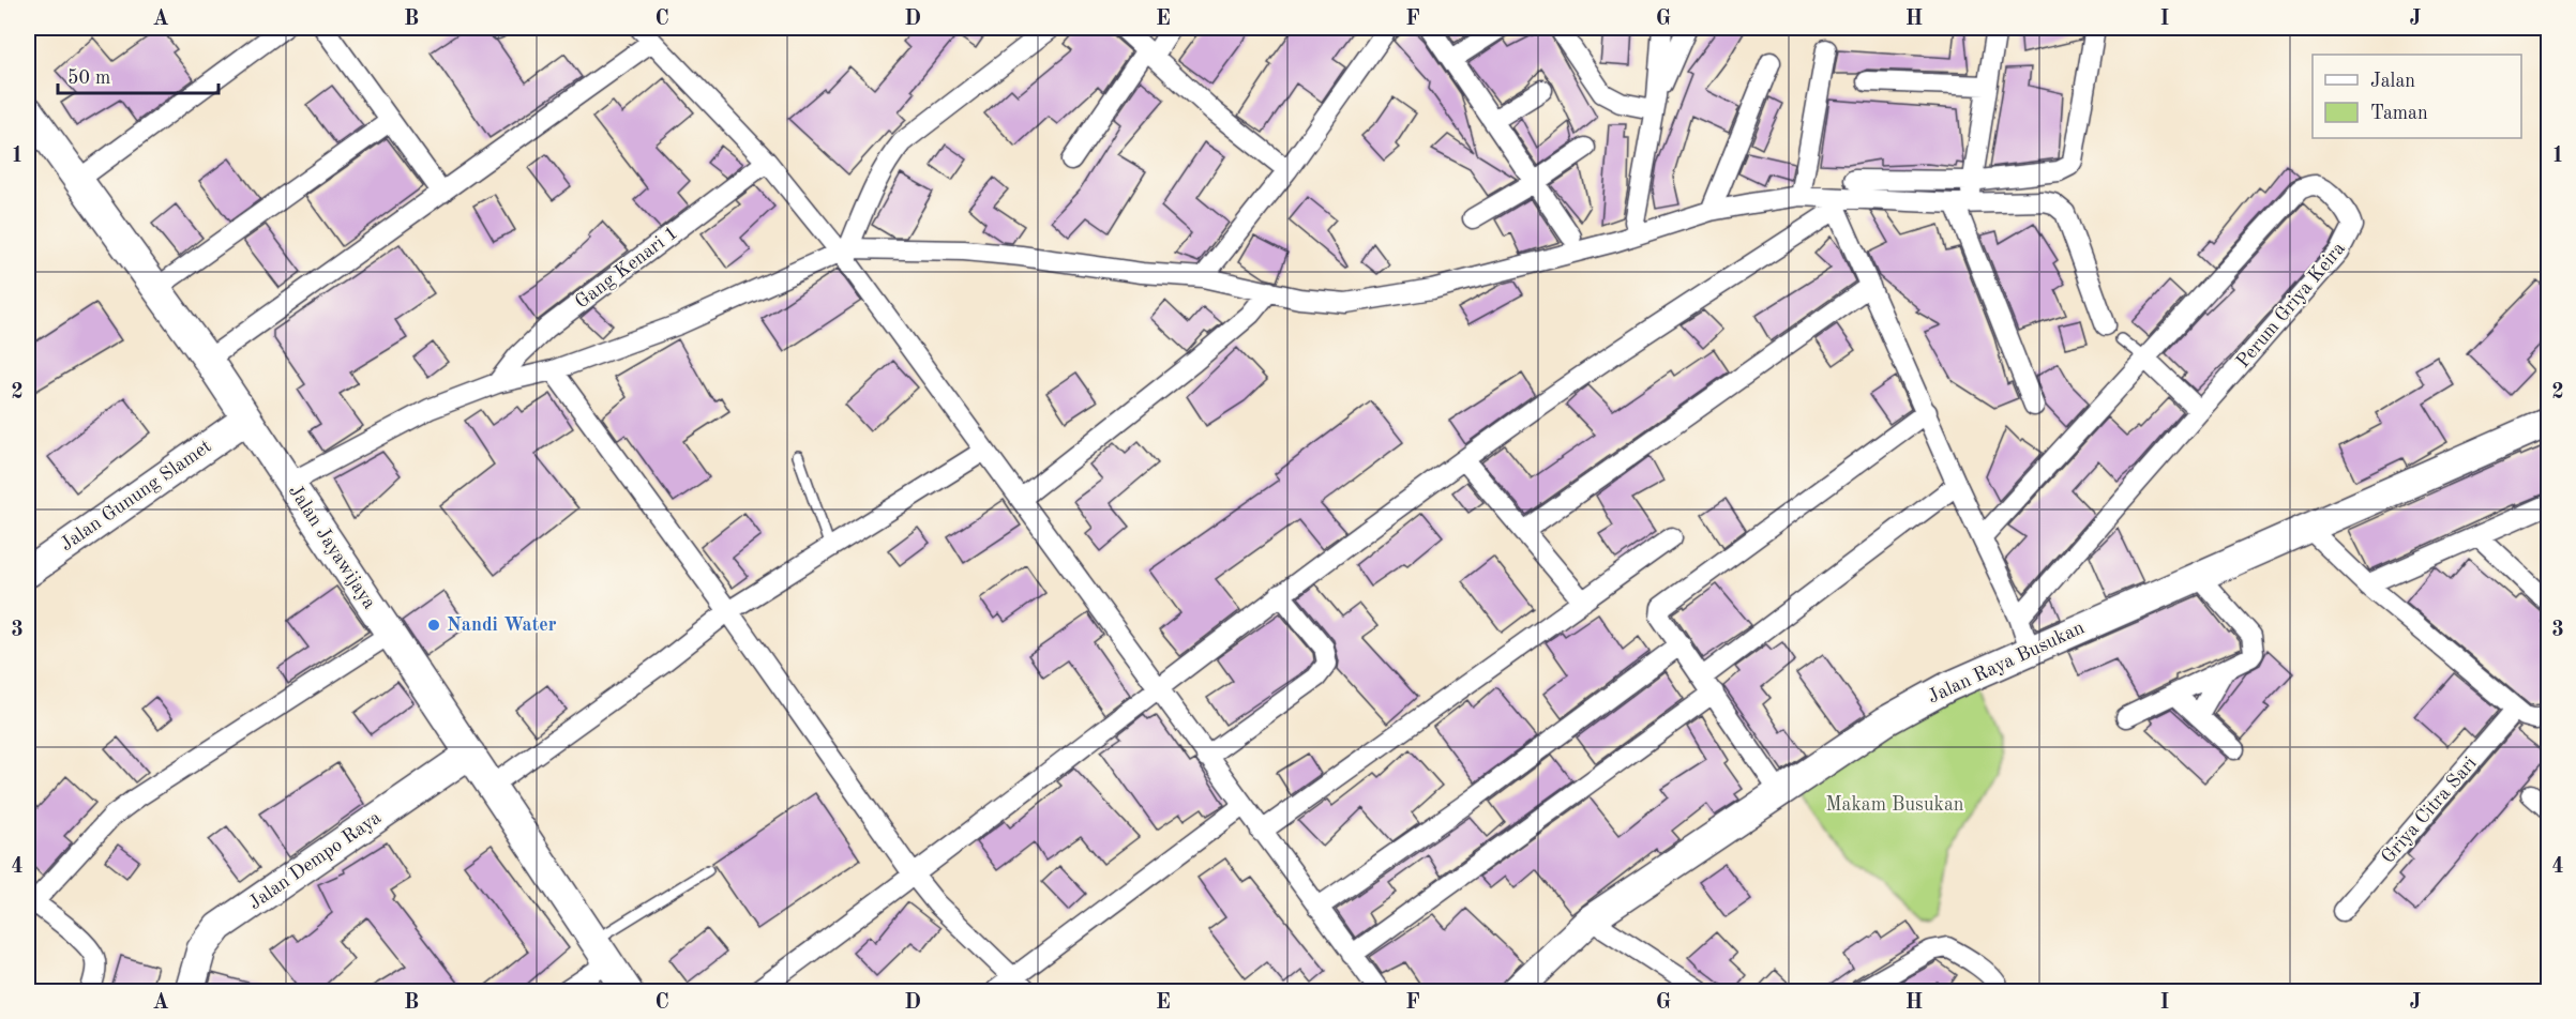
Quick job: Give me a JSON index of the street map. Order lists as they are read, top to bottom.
{
  "streets": {
    "street": [
      "Gang Kenari 1",
      "Perum Griya Keira",
      "Jalan Gunung Slamet",
      "Jalan Jayawijaya",
      "Jalan Raya Busukan",
      "Griya Citra Sari",
      "Jalan Dempo Raya"
    ]
  },
  "crossings": [
    ["Jalan Gunung Slamet", "Jalan Jayawijaya"],
    ["Jalan Jayawijaya", "Jalan Dempo Raya"]
  ],
  "parks": ["Makam Busukan"],
  "places": ["Nandi Water"],
  "legend": ["Jalan", "Taman"],
  "scale_bar": "50 m",
  "grid": {
    "columns": [
      "A",
      "B",
      "C",
      "D",
      "E",
      "F",
      "G",
      "H",
      "I",
      "J"
    ],
    "rows": [
      "1",
      "2",
      "3",
      "4"
    ]
  }
}
